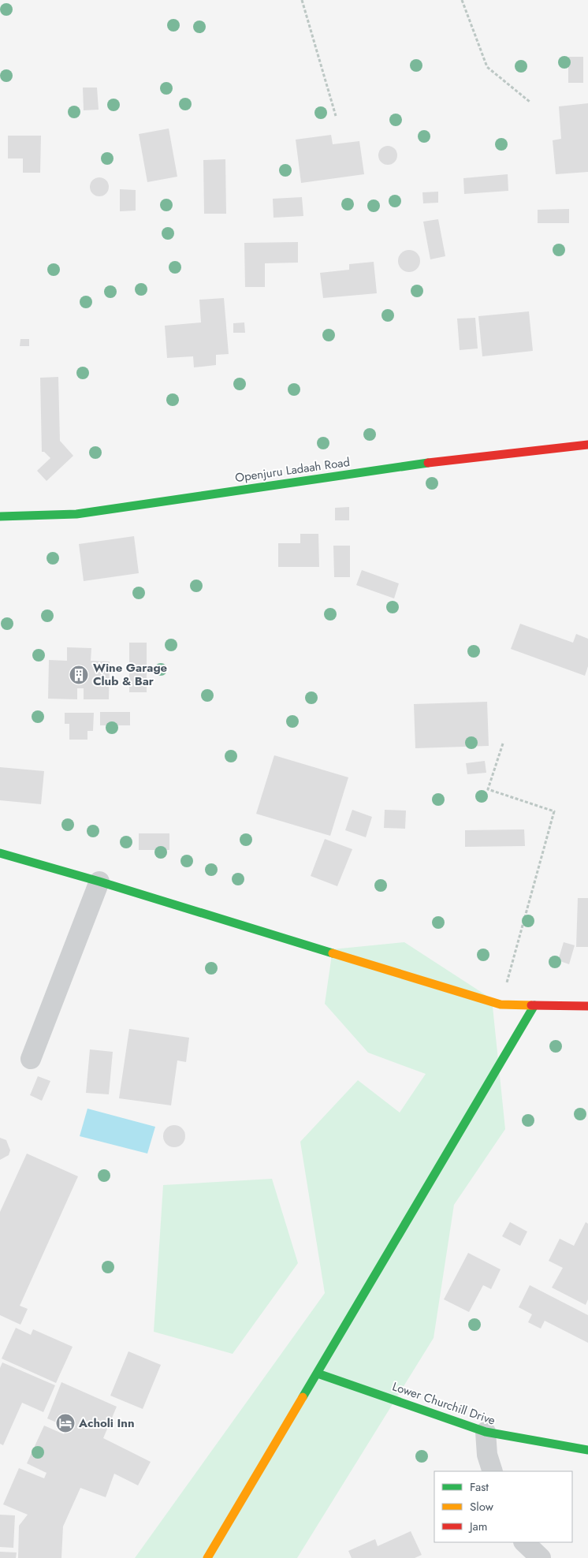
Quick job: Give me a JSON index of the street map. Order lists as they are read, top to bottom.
{
  "streets": {
    "street": ["Openjuru Ladaah Road", "Lower Churchill Drive"]
  },
  "places": {
    "building": ["Wine Garage Club & Bar"],
    "hotel": ["Acholi Inn"]
  },
  "legend": ["Fast", "Slow", "Jam"]
}
